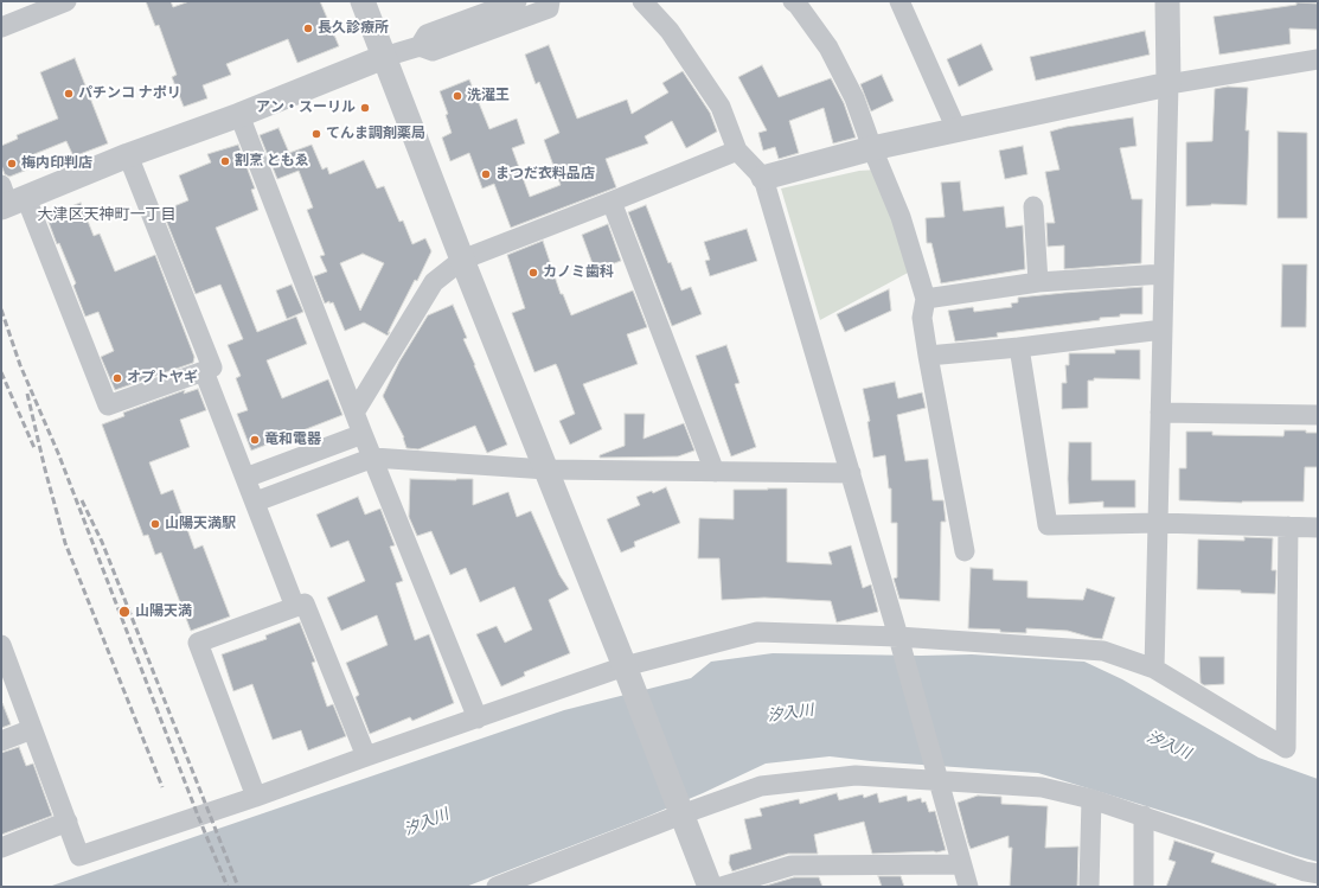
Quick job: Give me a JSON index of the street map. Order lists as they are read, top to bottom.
{
  "districts": ["大津区天神町一丁目"],
  "water": ["汐入川"],
  "places": [
    "長久診療所",
    "パチンコ ナポリ",
    "洗濯王",
    "アン・スーリル",
    "てんま調剤薬局",
    "割烹 ともゑ",
    "梅内印判店",
    "まつだ衣料品店",
    "カノミ歯科",
    "オプトヤギ",
    "竜和電器",
    "山陽天満駅",
    "山陽天満"
  ]
}
